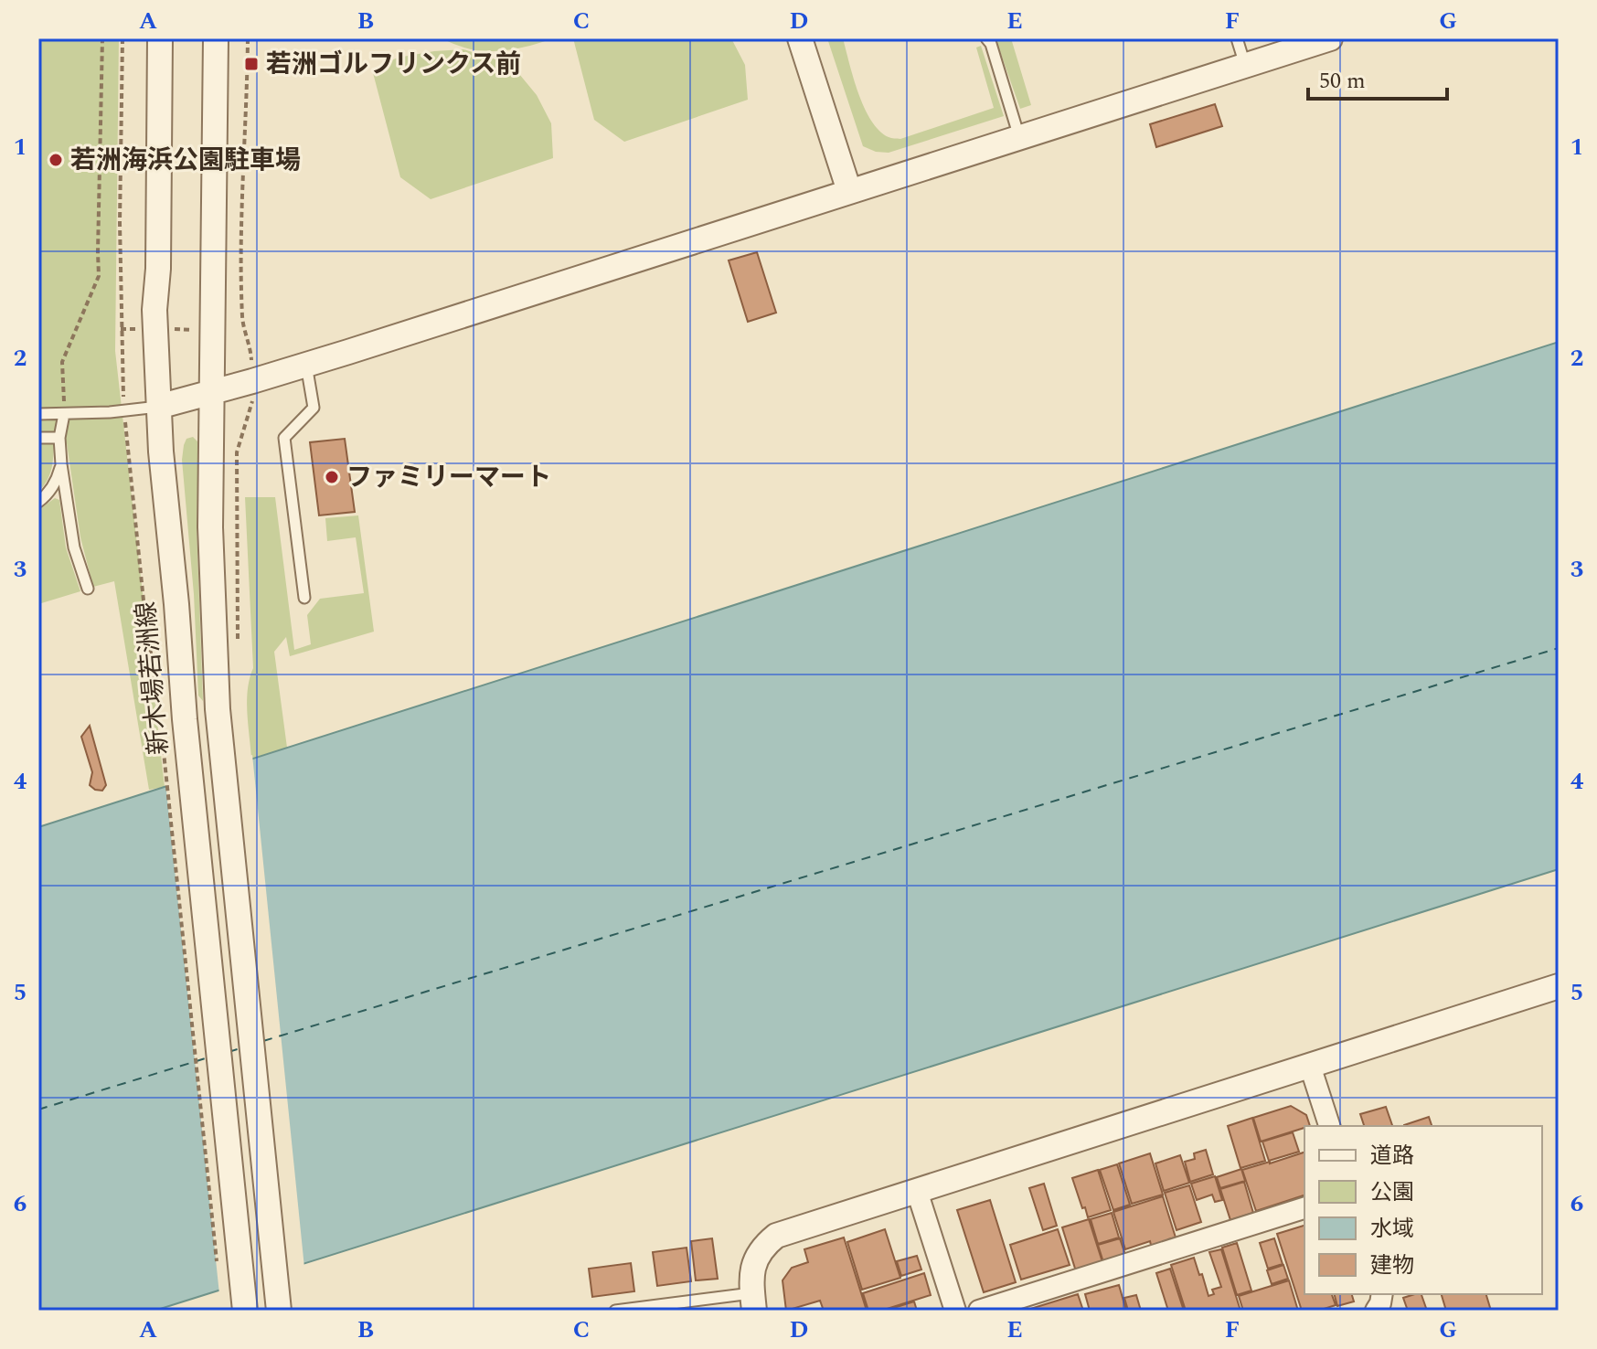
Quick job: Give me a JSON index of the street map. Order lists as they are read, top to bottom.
{
  "streets": {
    "street": ["新木場若洲線"]
  },
  "places": {
    "transit": ["若洲ゴルフリンクス前"],
    "other": ["若洲海浜公園駐車場", "ファミリーマート"]
  },
  "legend": [
    "道路",
    "公園",
    "水域",
    "建物"
  ],
  "scale_bar": "50 m",
  "grid": {
    "columns": [
      "A",
      "B",
      "C",
      "D",
      "E",
      "F",
      "G"
    ],
    "rows": [
      "1",
      "2",
      "3",
      "4",
      "5",
      "6"
    ]
  }
}
